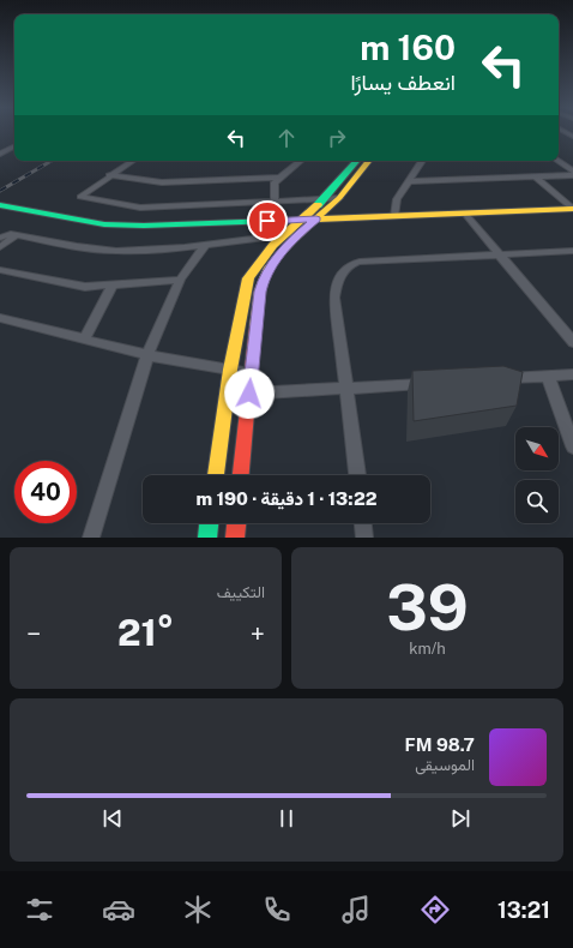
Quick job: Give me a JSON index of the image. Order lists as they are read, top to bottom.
{
  "north": "bottom right",
  "page": {
    "turn": ["160 m", "انعطف يسارًا"],
    "limit": "40",
    "trip": "13:22 · 1 دقيقة · 190 m",
    "tile": [
      ["39", "km/h"],
      "التكييف"
    ],
    "heat": ["−", "21°", "+"],
    "song": ["98.7 FM", "الموسيقى"],
    "tabs": "13:21"
  }
}
